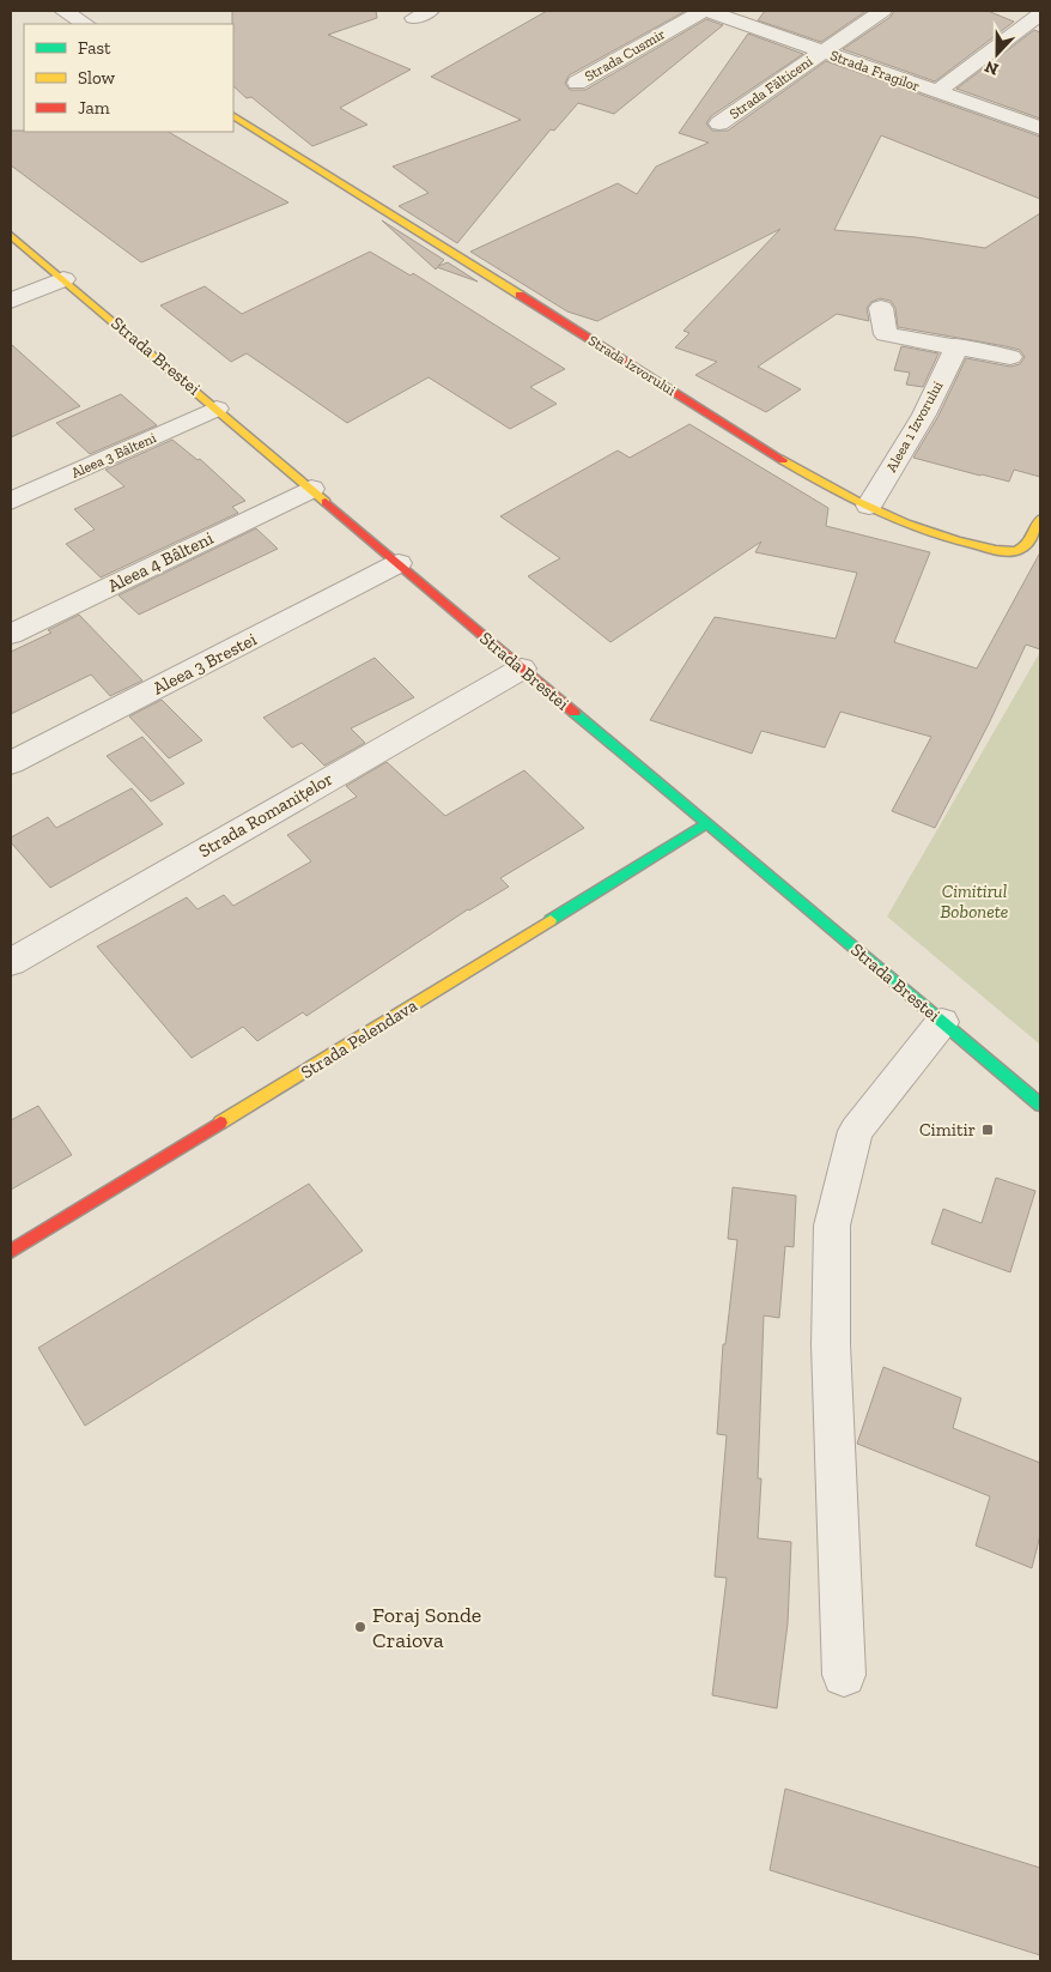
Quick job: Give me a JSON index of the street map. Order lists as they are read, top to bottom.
{
  "streets": {
    "main road": ["Strada Brestei", "Strada Izvorului", "Strada Pelendava"],
    "street": [
      "Strada Cusmir",
      "Strada Fragilor",
      "Strada Fălticeni",
      "Aleea 1 Izvorului",
      "Aleea 3 Bâlteni",
      "Aleea 4 Bâlteni",
      "Aleea 3 Brestei",
      "Strada Romanițelor"
    ]
  },
  "crossings": [
    ["Strada Fragilor", "Strada Fălticeni"],
    ["Strada Brestei", "Aleea 3 Bâlteni"],
    ["Strada Brestei", "Aleea 4 Bâlteni"],
    ["Strada Brestei", "Aleea 3 Brestei"],
    ["Strada Brestei", "Strada Romanițelor"],
    ["Strada Brestei", "Strada Pelendava"],
    ["Strada Izvorului", "Aleea 1 Izvorului"]
  ],
  "parks": ["Cimitirul Bobonete"],
  "places": {
    "transit": ["Cimitir"],
    "other": ["Foraj Sonde Craiova"]
  },
  "legend": ["Fast", "Slow", "Jam"],
  "north": "bottom"
}
